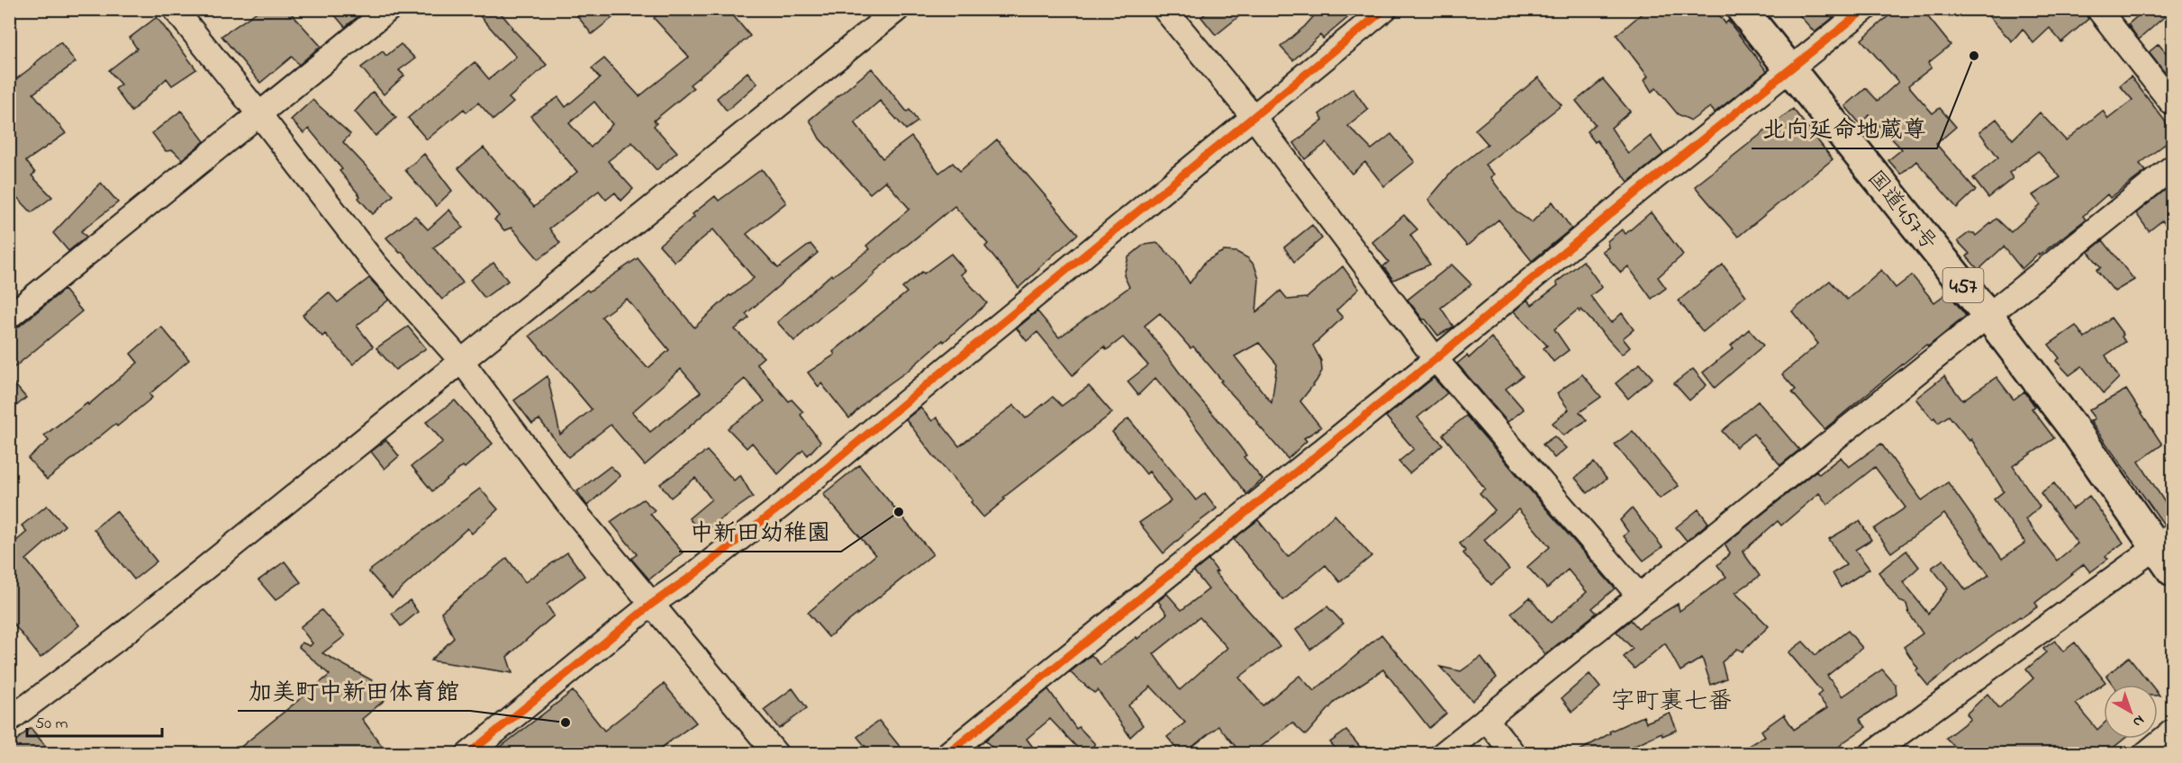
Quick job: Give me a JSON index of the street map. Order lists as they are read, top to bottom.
{
  "streets": {
    "highway": ["国道457号", "457"]
  },
  "districts": ["字町裏七番"],
  "places": ["北向延命地蔵尊", "中新田幼稚園", "加美町中新田体育館"],
  "scale_bar": "50 m",
  "north": "bottom right"
}
